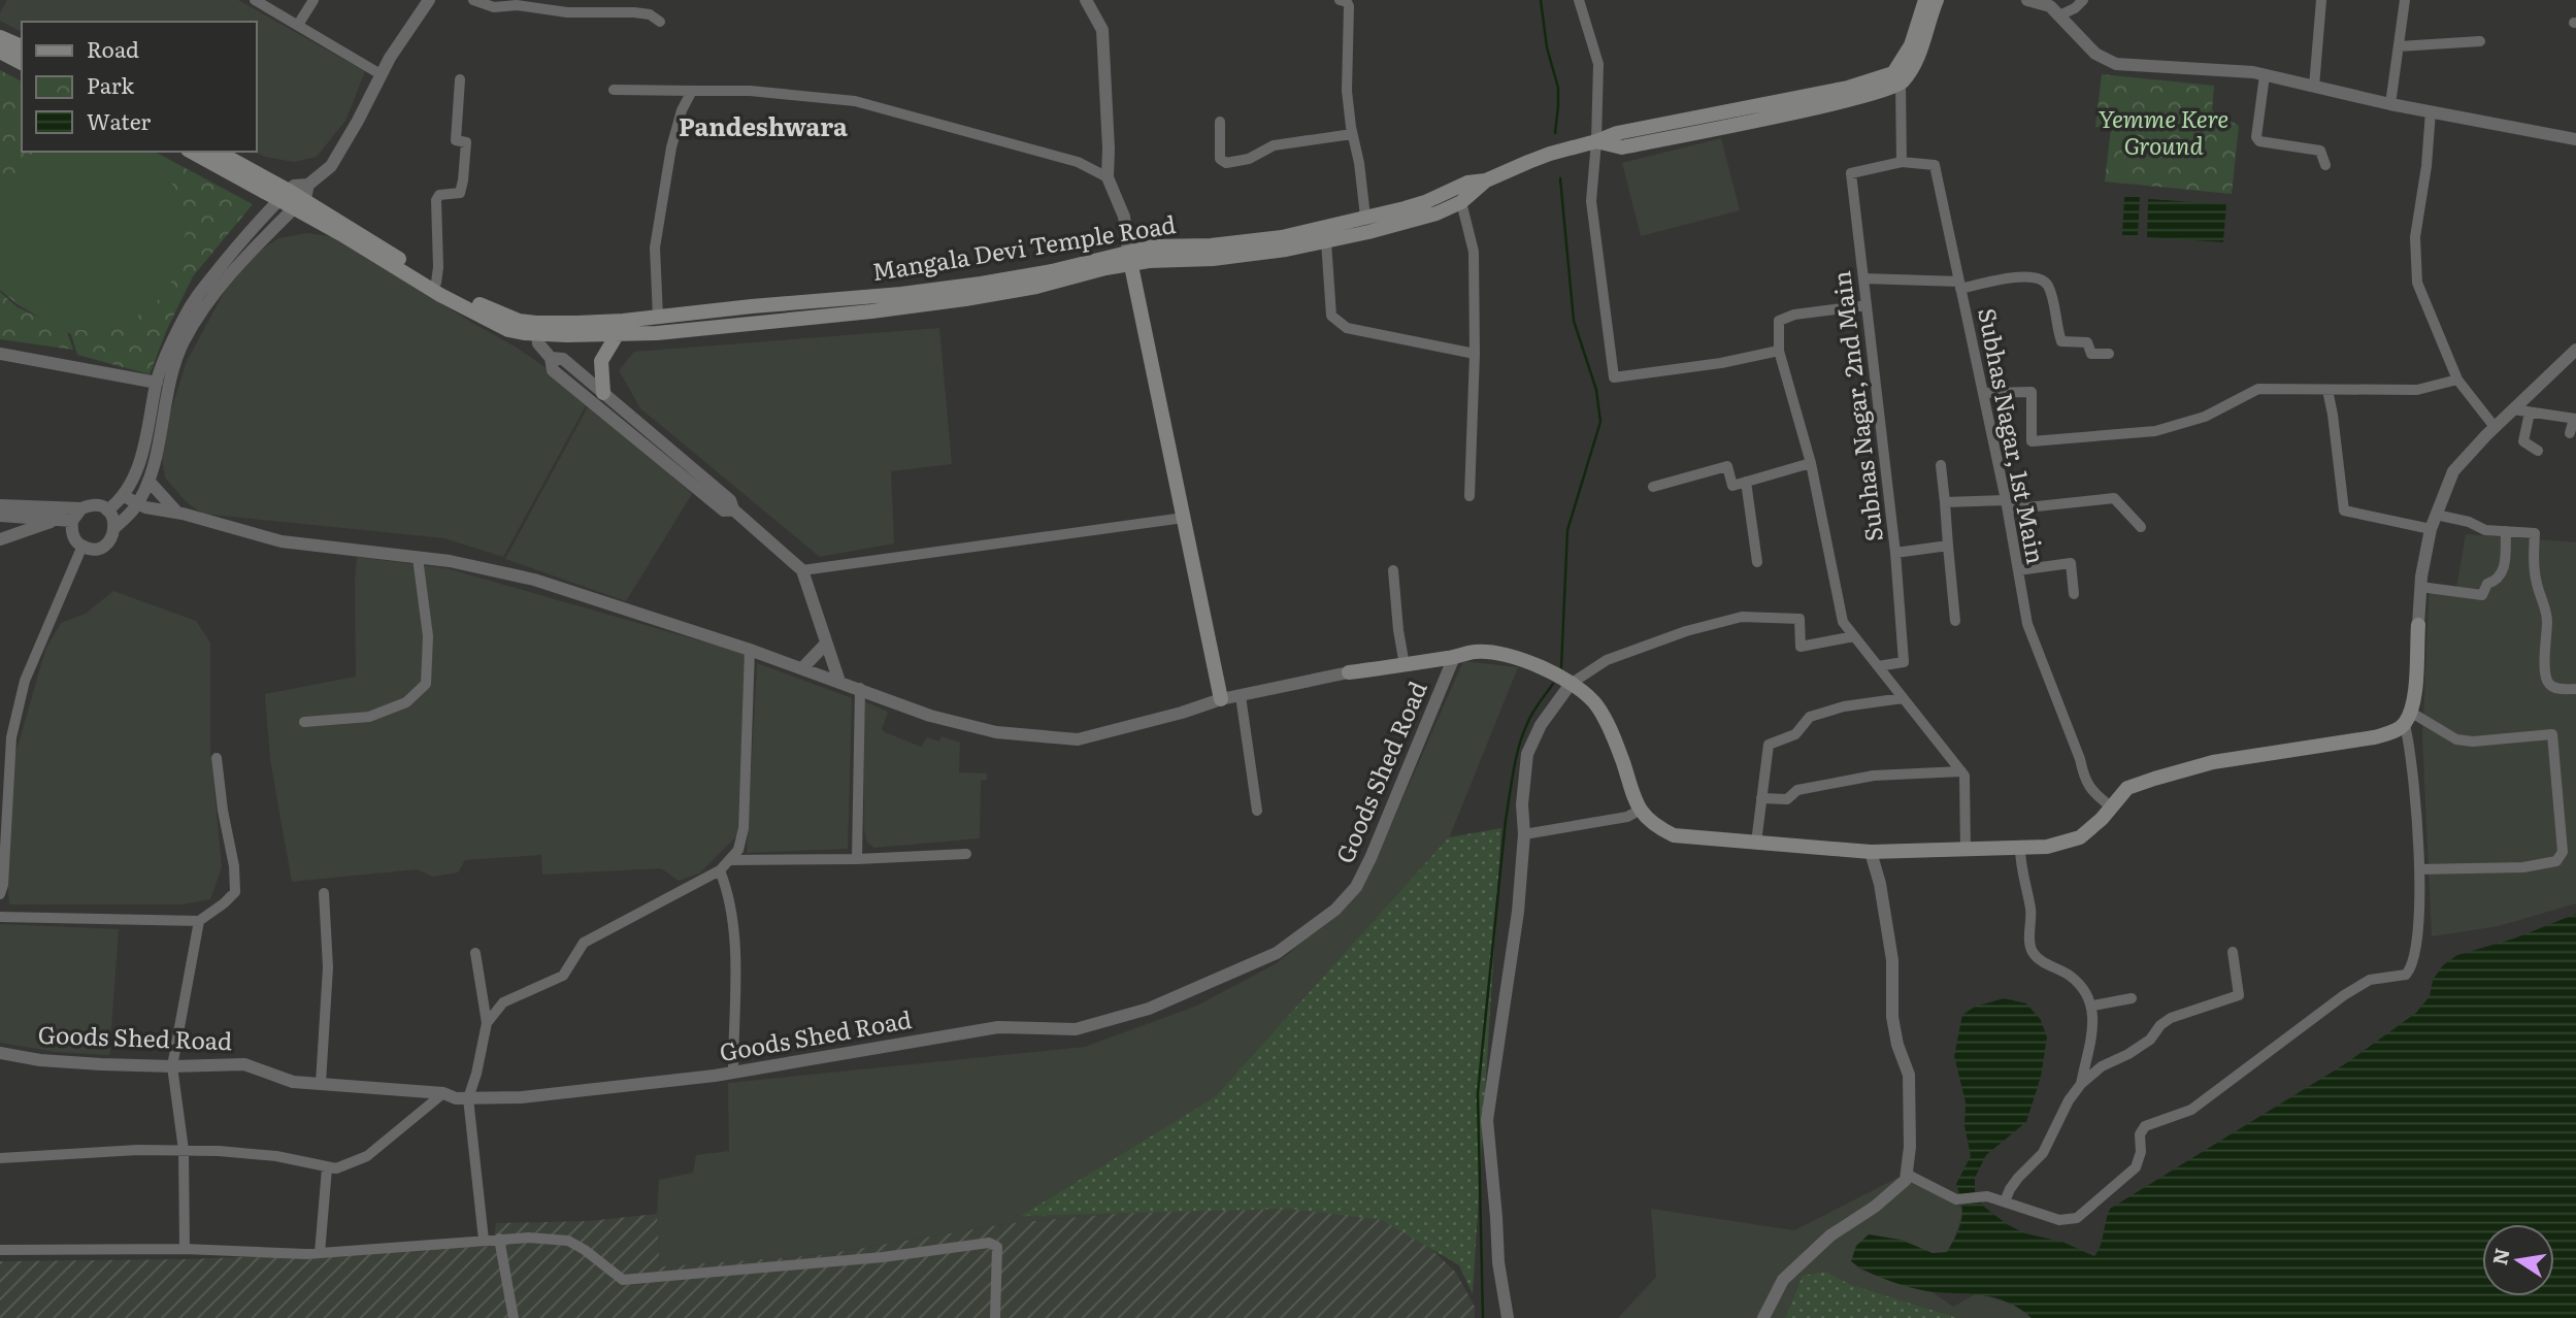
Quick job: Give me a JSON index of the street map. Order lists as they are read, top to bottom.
{
  "streets": {
    "main road": ["Mangala Devi Temple Road"],
    "street": ["Subhas Nagar, 2nd Main", "Subhas Nagar, 1st Main", "Goods Shed Road"]
  },
  "crossings": [
    ["Subhas Nagar, 2nd Main", "Subhas Nagar, 1st Main"]
  ],
  "districts": ["Pandeshwara"],
  "parks": ["Yemme Kere Ground"],
  "legend": ["Road", "Park", "Water"],
  "north": "left"
}
